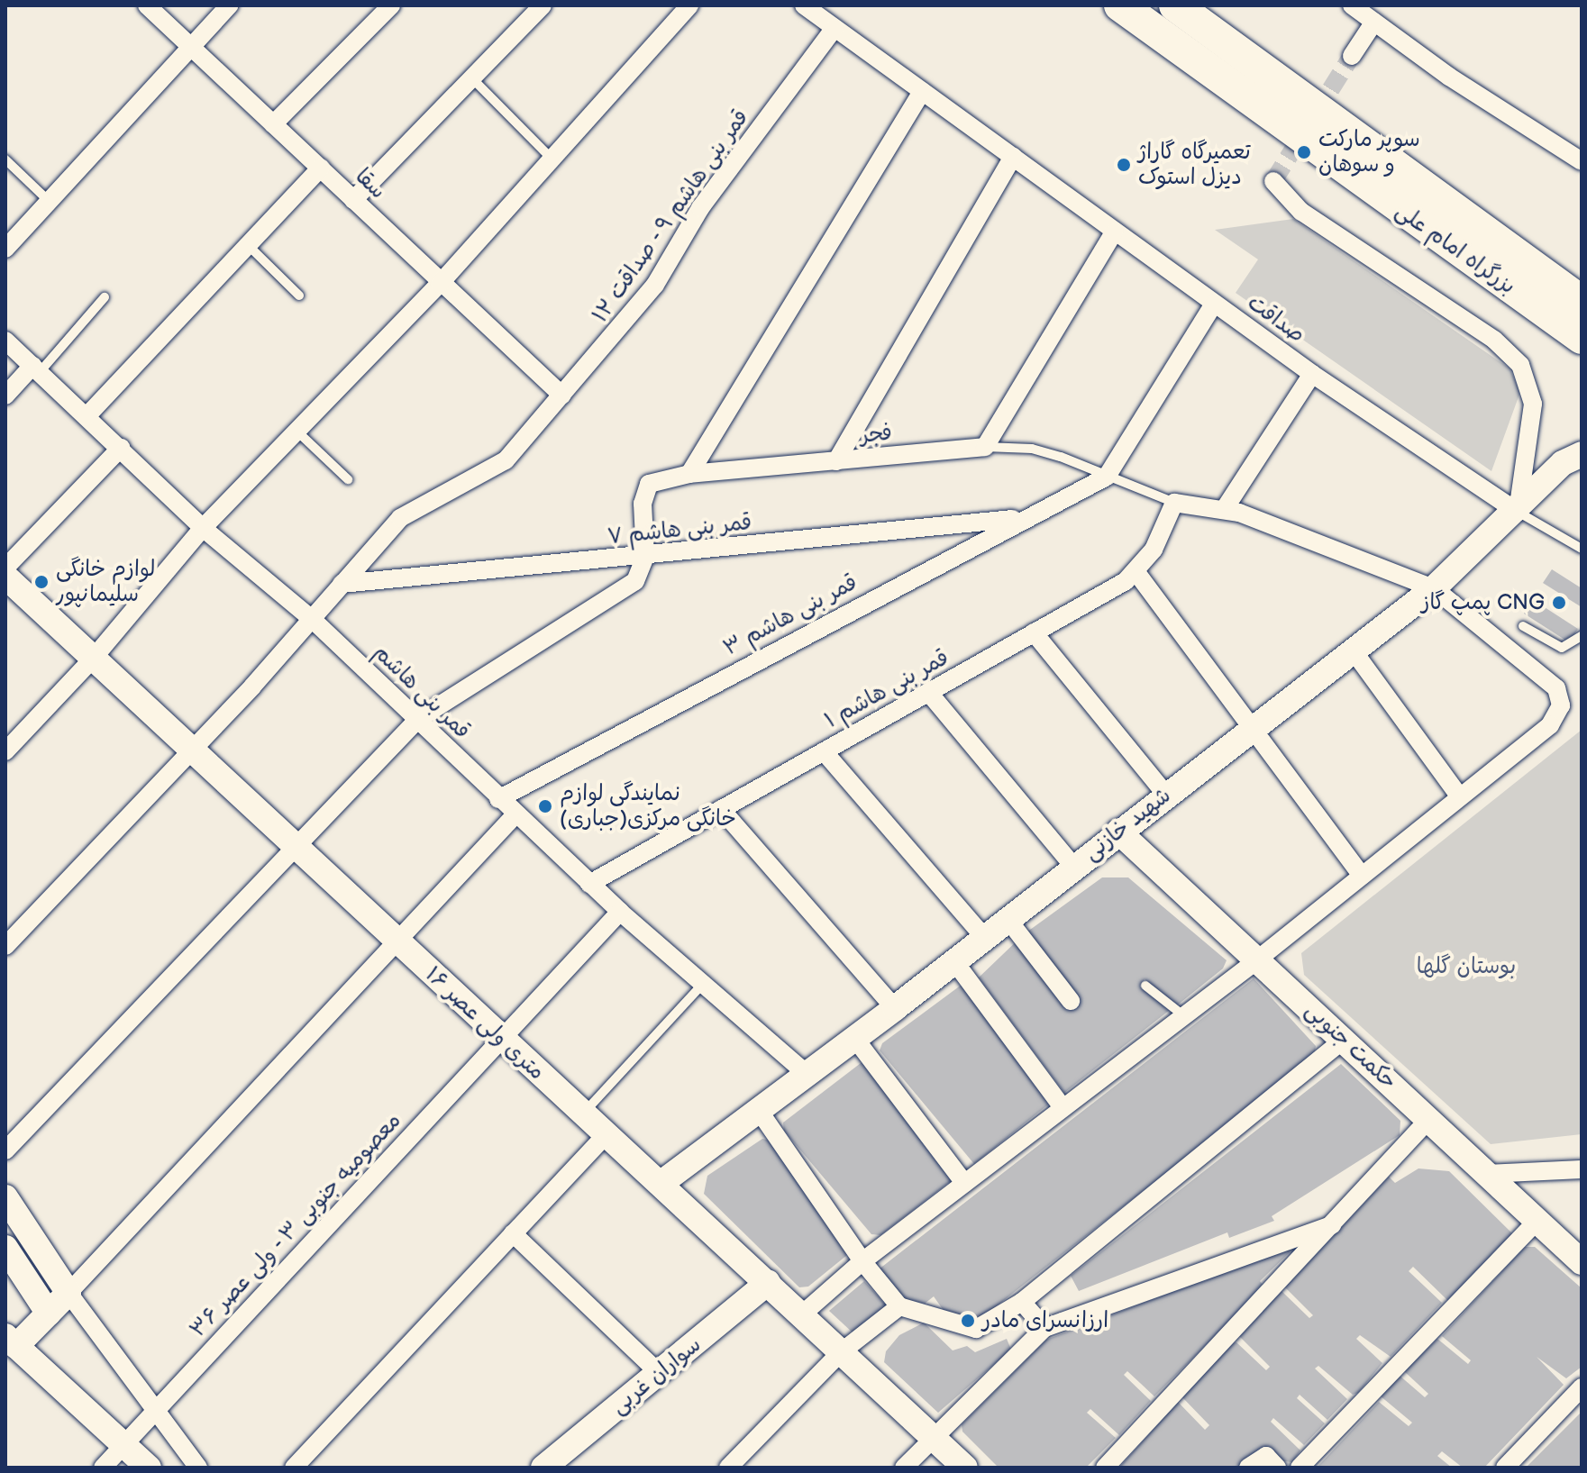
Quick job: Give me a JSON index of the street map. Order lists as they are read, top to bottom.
{
  "streets": {
    "highway": ["بزرگراه امام علی"],
    "street": [
      "سقا",
      "قمر بنی هاشم ۹ - صداقت ۱۲",
      "صداقت",
      "فجر",
      "قمر بنی هاشم ۷",
      "قمر بنی هاشم ۳",
      "قمر بنی هاشم ۱",
      "قمر بنی هاشم",
      "شهید خازنی",
      "۱۶ متری ولی عصر",
      "حکمت جنوبی",
      "معصومیه جنوبی ۳ - ولی عصر ۳۶",
      "سواران غربی"
    ]
  },
  "crossings": [
    ["سقا", "قمر بنی هاشم ۹ - صداقت ۱۲"],
    ["قمر بنی هاشم ۹ - صداقت ۱۲", "قمر بنی هاشم ۷"],
    ["قمر بنی هاشم ۹ - صداقت ۱۲", "قمر بنی هاشم"],
    ["قمر بنی هاشم ۹ - صداقت ۱۲", "۱۶ متری ولی عصر"],
    ["صداقت", "شهید خازنی"],
    ["فجر", "قمر بنی هاشم ۷"],
    ["فجر", "قمر بنی هاشم ۳"],
    ["فجر", "قمر بنی هاشم ۱"],
    ["قمر بنی هاشم ۷", "قمر بنی هاشم ۳"],
    ["قمر بنی هاشم ۳", "قمر بنی هاشم"],
    ["قمر بنی هاشم ۱", "قمر بنی هاشم"],
    ["قمر بنی هاشم", "شهید خازنی"],
    ["قمر بنی هاشم", "معصومیه جنوبی ۳ - ولی عصر ۳۶"],
    ["شهید خازنی", "۱۶ متری ولی عصر"],
    ["شهید خازنی", "حکمت جنوبی"],
    ["۱۶ متری ولی عصر", "معصومیه جنوبی ۳ - ولی عصر ۳۶"],
    ["۱۶ متری ولی عصر", "سواران غربی"]
  ],
  "parks": ["بوستان گلها"],
  "places": [
    "سوپر مارکت و سوهان",
    "تعمیرگاه گاراژ دیزل استوک",
    "لوازم خانگی سلیمانپور",
    "پمپ گاز CNG",
    "نمایندگی لوازم خانگی مرکزی(جباری)",
    "ارزانسرای مادر"
  ]
}
